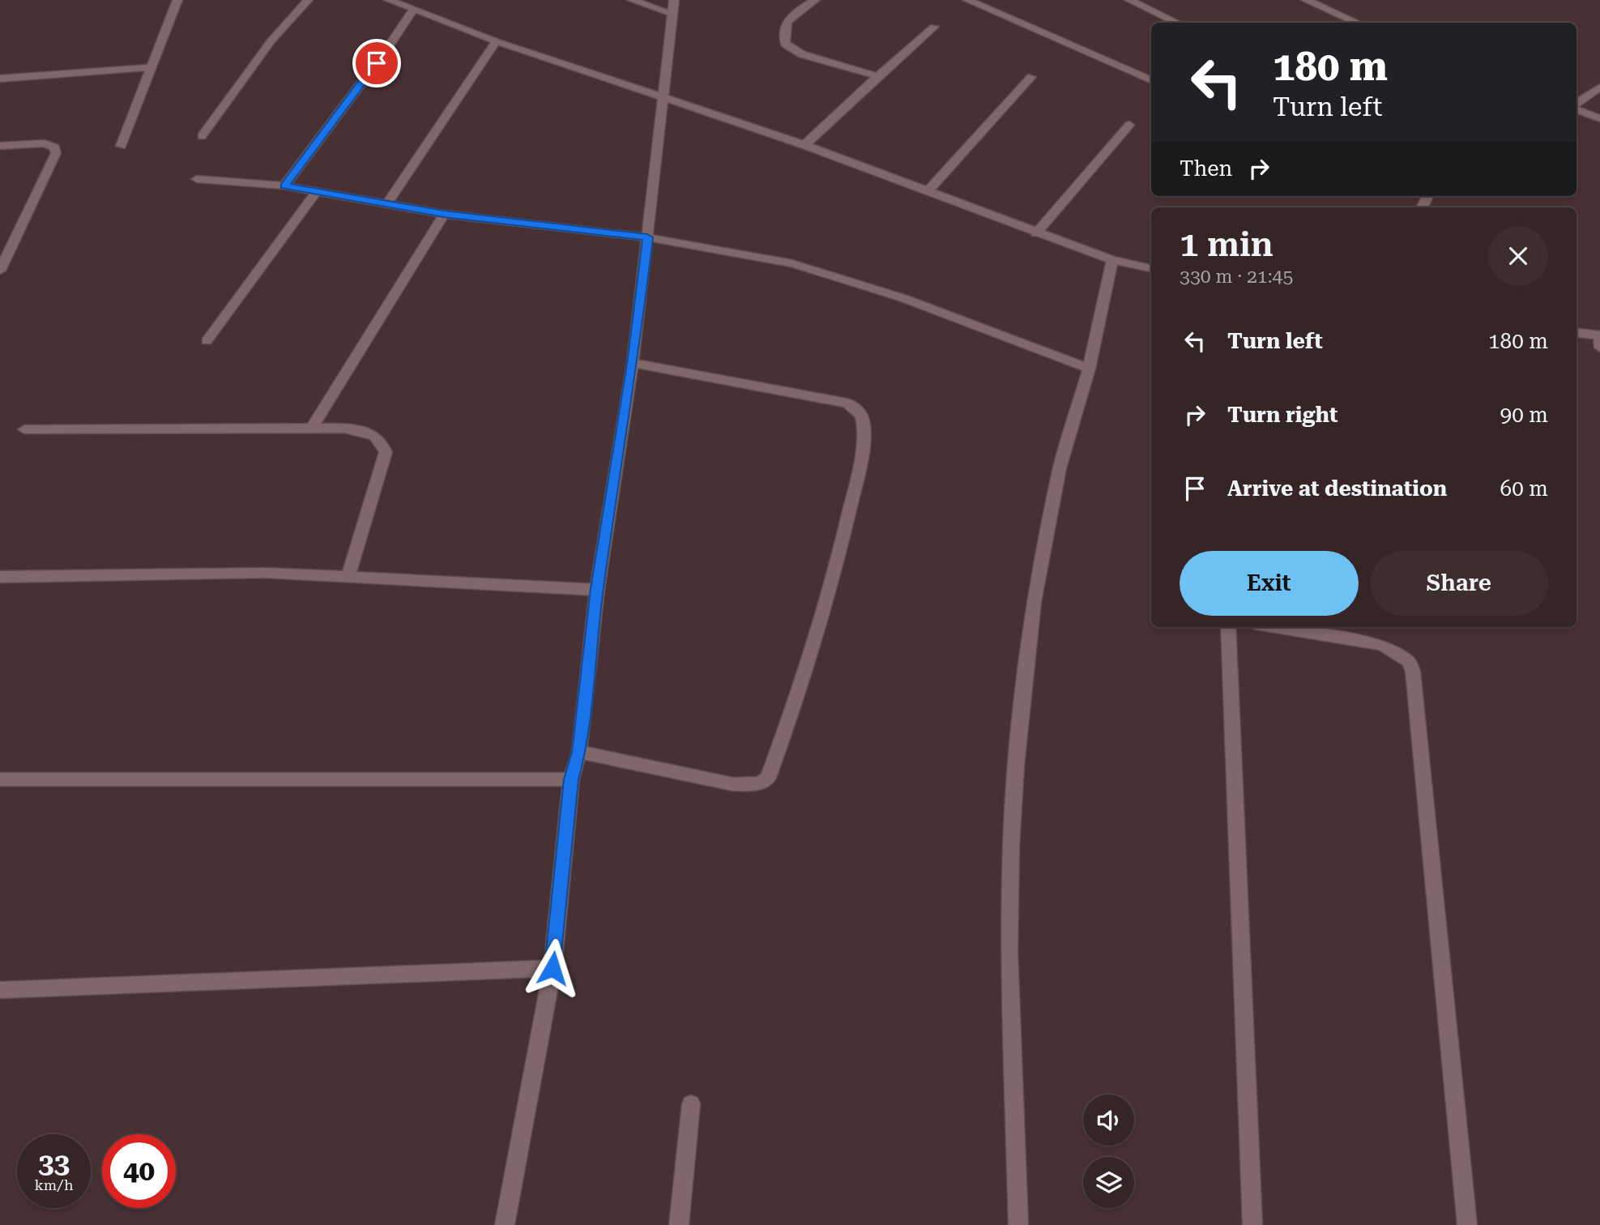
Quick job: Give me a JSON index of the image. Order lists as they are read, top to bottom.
{
  "page": {
    "turn": ["180 m", "Turn left"],
    "then": "Then",
    "heading": ["1 min", "330 m · 21:45"],
    "list": [
      {
        "name": "Turn left",
        "value": "180 m"
      },
      {
        "name": "Turn right",
        "value": "90 m"
      },
      {
        "name": "Arrive at destination",
        "value": "60 m"
      }
    ],
    "buttons": ["Exit", "Share"],
    "speed": "33 km/h",
    "limit": "40"
  }
}
